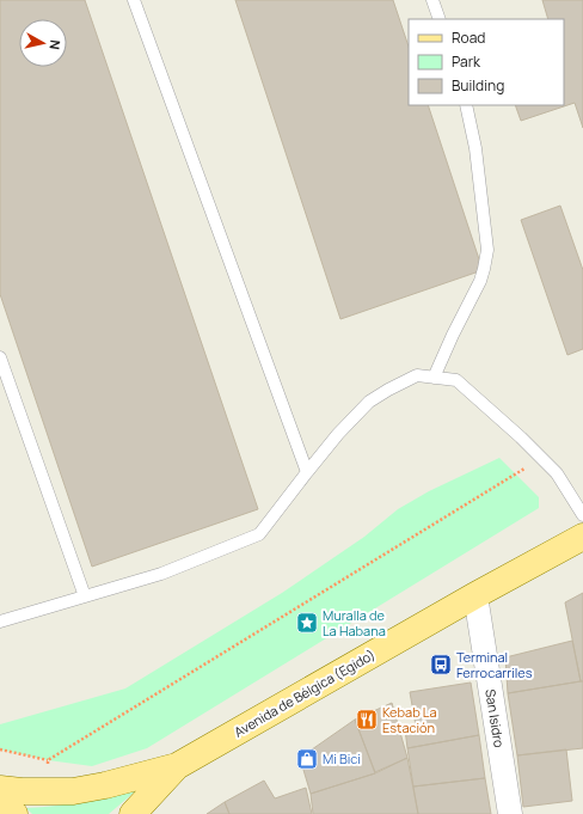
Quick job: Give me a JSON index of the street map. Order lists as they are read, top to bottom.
{
  "streets": {
    "main road": ["Avenida de Bélgica (Egido)"],
    "street": ["San Isidro"]
  },
  "crossings": [
    ["Avenida de Bélgica (Egido)", "San Isidro"]
  ],
  "places": {
    "place": ["Muralla de La Habana"],
    "bus stop": ["Terminal Ferrocarriles"],
    "restaurant": ["Kebab La Estación"],
    "shop": ["Mi Bici"]
  },
  "legend": ["Road", "Park", "Building"],
  "north": "right"
}
